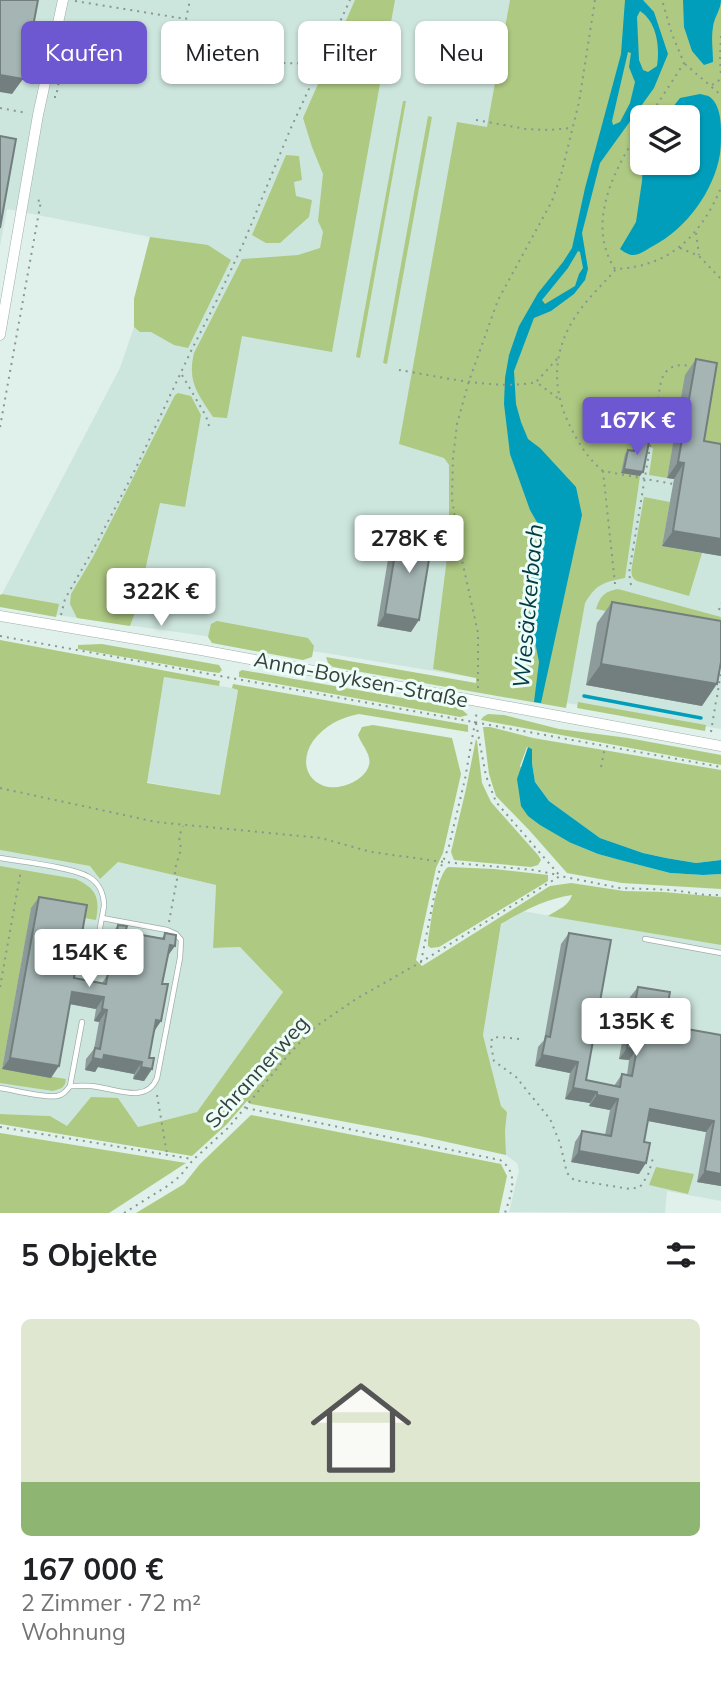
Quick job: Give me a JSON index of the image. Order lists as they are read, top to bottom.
{
  "streets": {
    "street": ["Anna-Boyksen-Straße"],
    "path": ["Schrannerweg"]
  },
  "water": ["Wiesäckerbach"],
  "page": {
    "chip": [
      "Kaufen",
      "Mieten",
      "Filter",
      "Neu"
    ],
    "price": [
      "167K €",
      "278K €",
      "322K €",
      "154K €",
      "135K €"
    ],
    "heading": "5 Objekte",
    "list": [
      {
        "name": "167 000 €",
        "note": "2 Zimmer · 72 m² · Wohnung"
      }
    ]
  }
}
